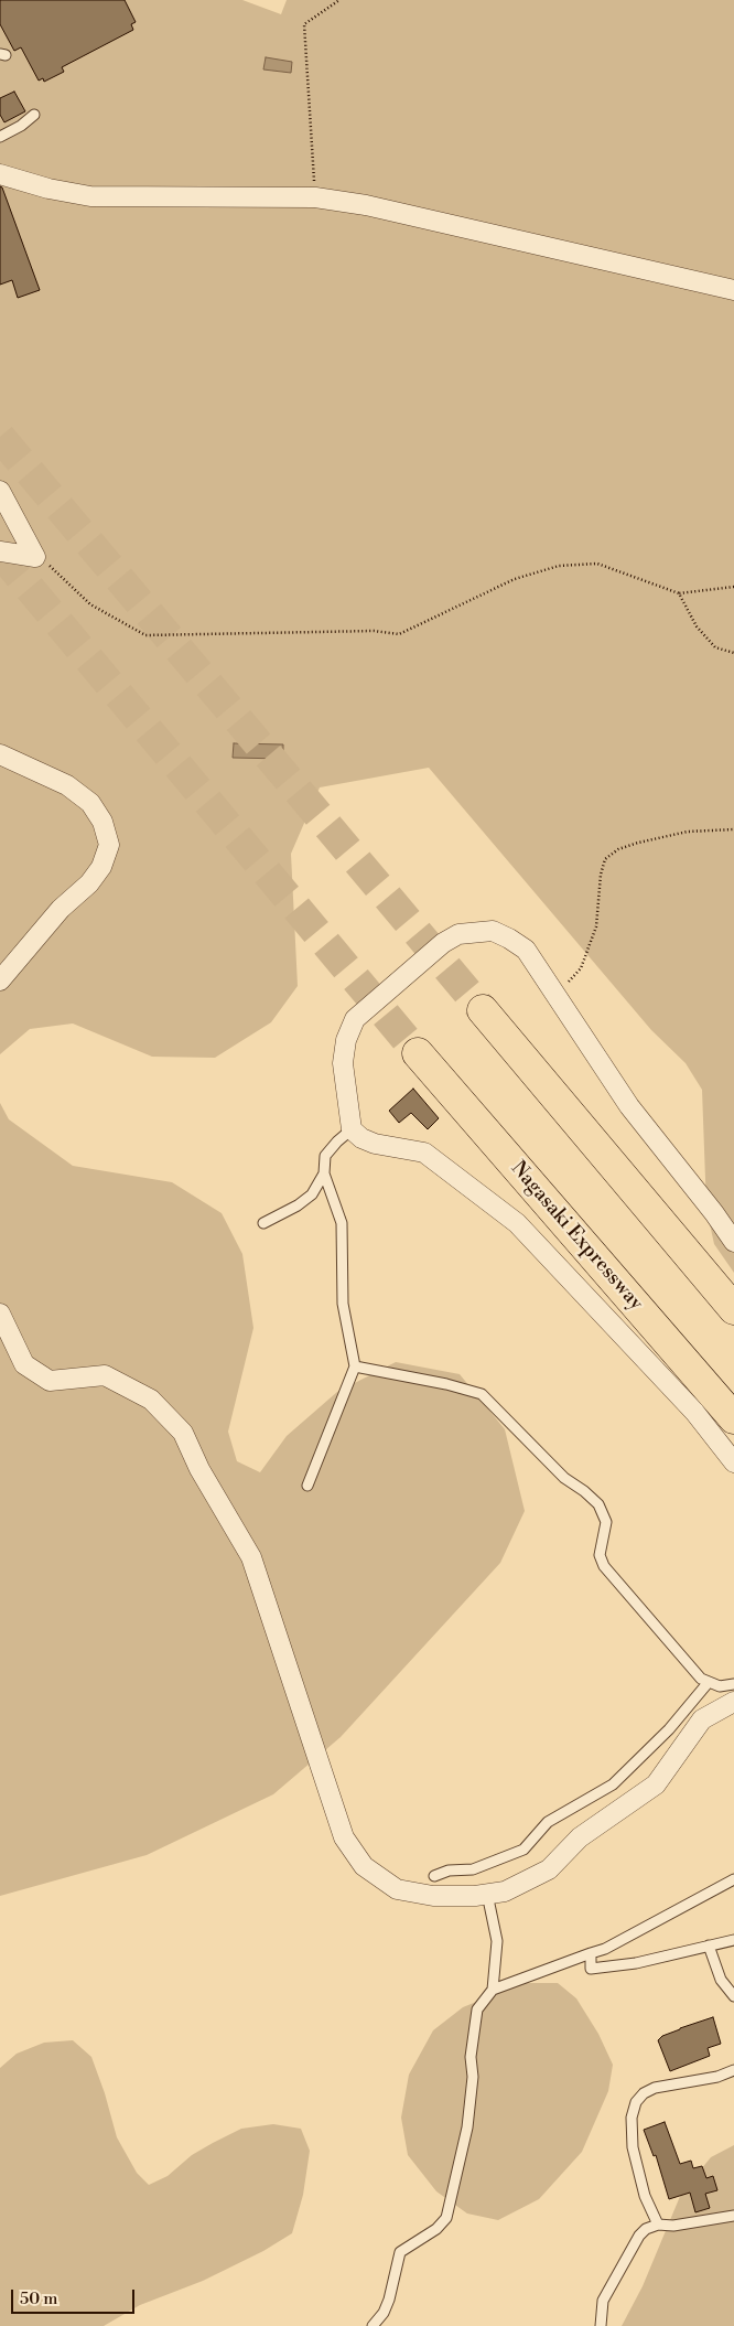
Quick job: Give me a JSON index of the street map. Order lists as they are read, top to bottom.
{
  "streets": {
    "highway": ["Nagasaki Expressway"]
  },
  "scale_bar": "50 m"
}
